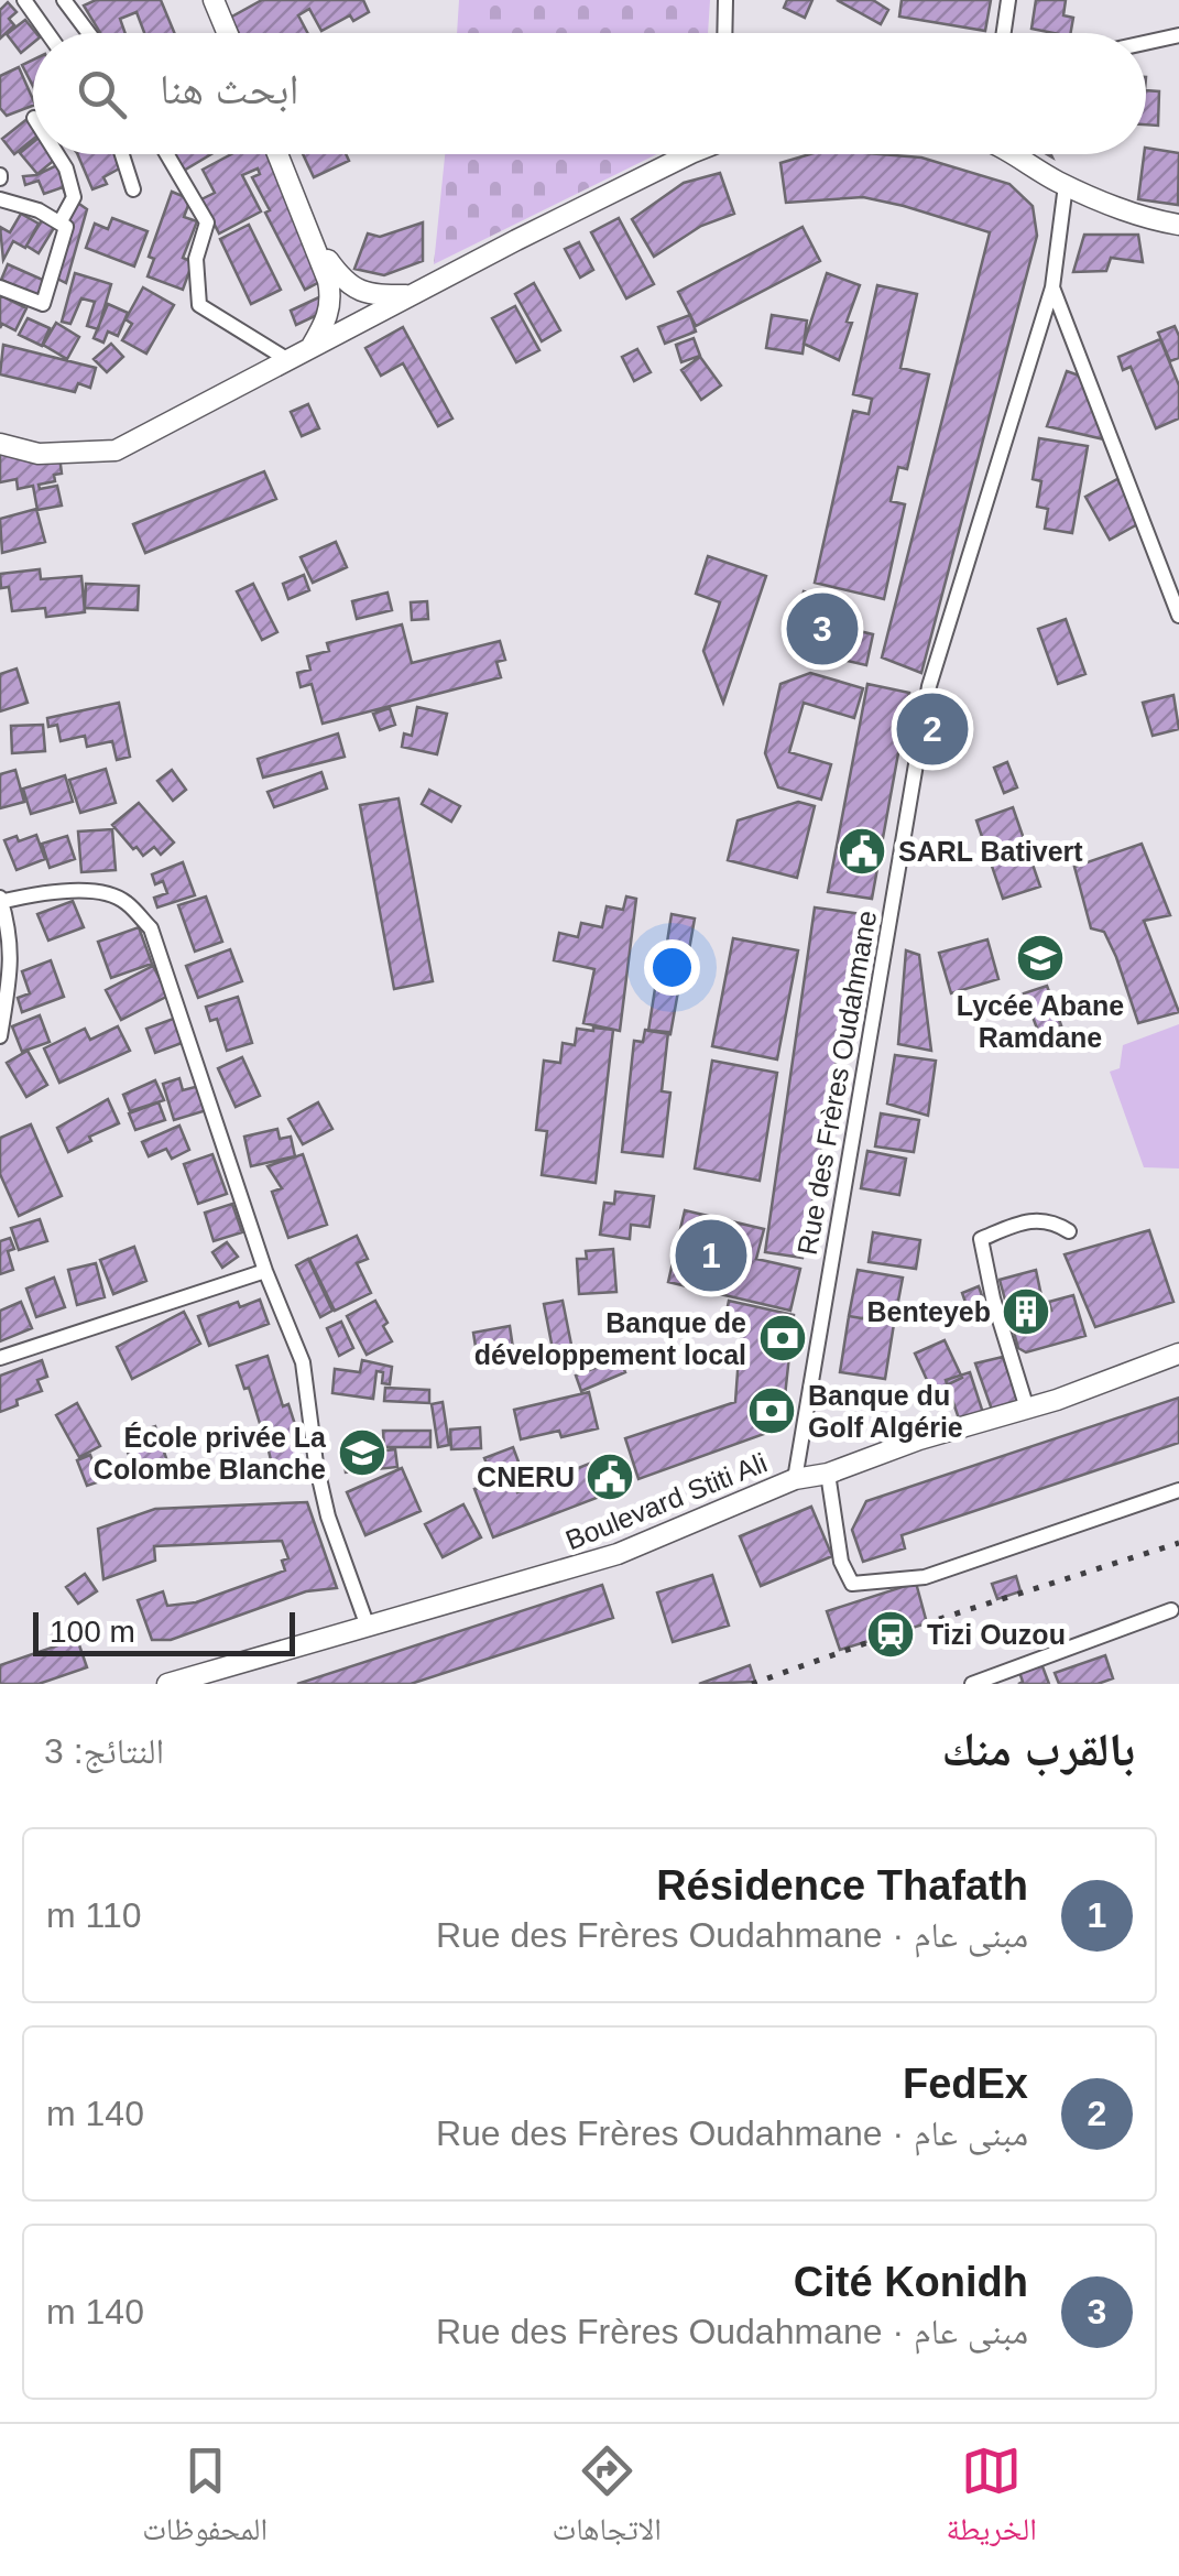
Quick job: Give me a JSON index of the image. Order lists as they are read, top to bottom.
{
  "streets": {
    "main road": ["Boulevard Stiti Ali"],
    "street": ["Rue des Frères Oudahmane"]
  },
  "crossings": [
    ["Rue des Frères Oudahmane", "Boulevard Stiti Ali"]
  ],
  "places": {
    "public building": ["SARL Bativert", "CNERU"],
    "school or university": ["Lycée Abane Ramdane", "École privée La Colombe Blanche"],
    "building": ["Benteyeb"],
    "bank": ["Banque de développement local", "Banque du Golf Algérie"],
    "station": ["Tizi Ouzou"]
  },
  "scale_bar": "100 m",
  "page": {
    "search": "ابحث هنا",
    "pins": ["3", "2", "1"],
    "scale": "100 m",
    "heading": ["بالقرب منك", "النتائج: 3"],
    "list": [
      {
        "mark": "1",
        "name": "Résidence Thafath",
        "note": "مبنى عام · Rue des Frères Oudahmane",
        "value": "110 m"
      },
      {
        "mark": "2",
        "name": "FedEx",
        "note": "مبنى عام · Rue des Frères Oudahmane",
        "value": "140 m"
      },
      {
        "mark": "3",
        "name": "Cité Konidh",
        "note": "مبنى عام · Rue des Frères Oudahmane",
        "value": "140 m"
      }
    ],
    "nav": ["الخريطة", "الاتجاهات", "المحفوظات"]
  }
}
